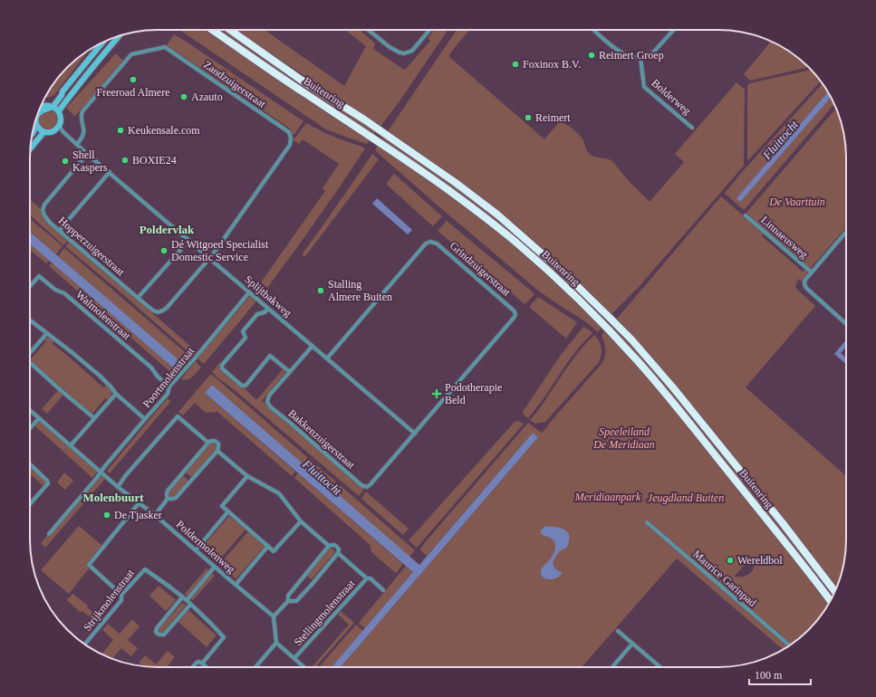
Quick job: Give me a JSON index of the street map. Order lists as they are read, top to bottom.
{
  "streets": {
    "highway": ["Buitenring"],
    "street": [
      "Zandzuigerstraat",
      "Bolderweg",
      "Linnaeusweg",
      "Hopperzuigerstraat",
      "Grindzuigerstraat",
      "Splijtbakweg",
      "Walmolenstraat",
      "Poortmolenstraat",
      "Bakkenzuigerstraat",
      "Poldermolenweg",
      "Maurice Garinpad",
      "Strijkmolenstraat",
      "Stellingmolenstraat"
    ]
  },
  "crossings": [
    ["Zandzuigerstraat", "Hopperzuigerstraat"],
    ["Zandzuigerstraat", "Splijtbakweg"],
    ["Hopperzuigerstraat", "Splijtbakweg"],
    ["Grindzuigerstraat", "Splijtbakweg"],
    ["Grindzuigerstraat", "Bakkenzuigerstraat"],
    ["Splijtbakweg", "Poortmolenstraat"],
    ["Splijtbakweg", "Bakkenzuigerstraat"],
    ["Walmolenstraat", "Poortmolenstraat"],
    ["Poortmolenstraat", "Poldermolenweg"],
    ["Poldermolenweg", "Stellingmolenstraat"]
  ],
  "districts": ["Poldervlak", "Molenbuurt"],
  "water": ["Fluittocht"],
  "parks": [
    "De Vaarttuin",
    "Speeleiland De Meridiaan",
    "Meridiaanpark",
    "Jeugdland Buiten"
  ],
  "places": {
    "other": [
      "Reimert Groep",
      "Foxinox B.V.",
      "Freeroad Almere",
      "Azauto",
      "Reimert",
      "Keukensale.com",
      "BOXIE24",
      "Shell Kaspers",
      "Dé Witgoed Specialist Domestic Service",
      "Stalling Almere Buiten",
      "De Tjasker",
      "Wereldbol"
    ],
    "health": ["Podotherapie Beld"]
  },
  "scale_bar": "100 m"
}
